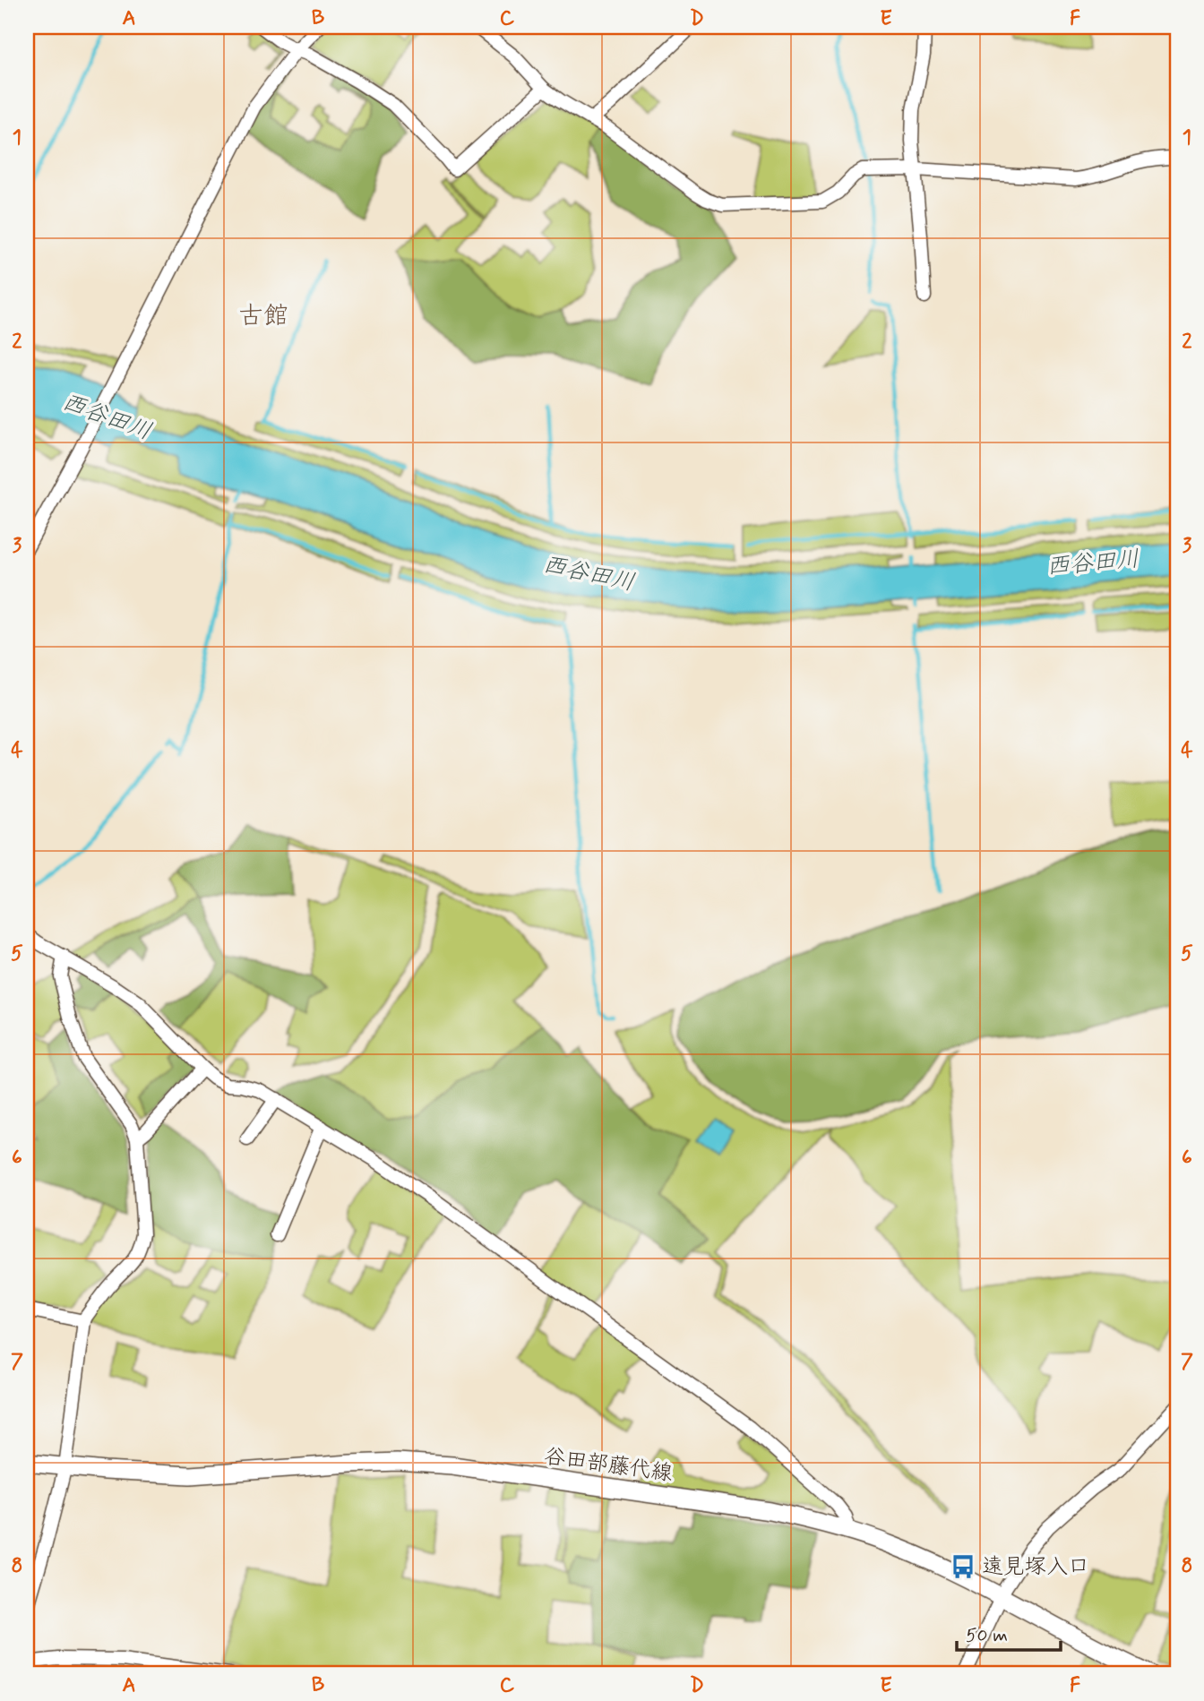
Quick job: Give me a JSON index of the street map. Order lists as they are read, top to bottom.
{
  "streets": {
    "main road": ["谷田部藤代線"]
  },
  "districts": ["古館"],
  "water": ["西谷田川"],
  "places": {
    "bus stop": ["遠見塚入口"]
  },
  "scale_bar": "50 m",
  "grid": {
    "columns": [
      "A",
      "B",
      "C",
      "D",
      "E",
      "F"
    ],
    "rows": [
      "1",
      "2",
      "3",
      "4",
      "5",
      "6",
      "7",
      "8"
    ]
  }
}
